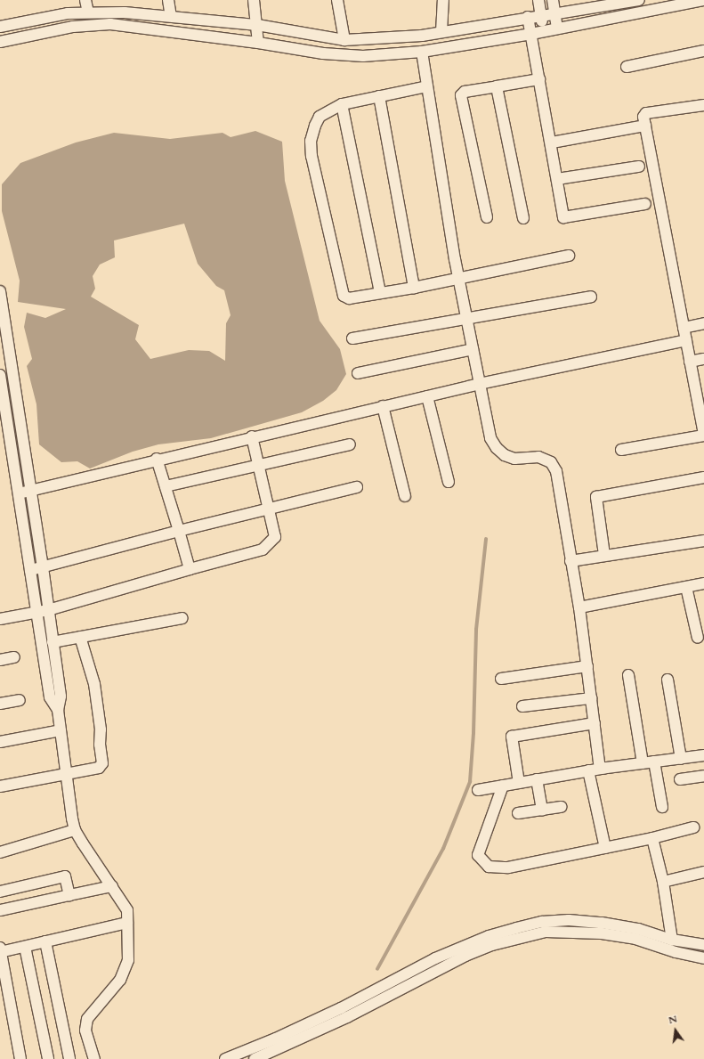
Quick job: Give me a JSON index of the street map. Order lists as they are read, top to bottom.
{
  "north": "top"
}
